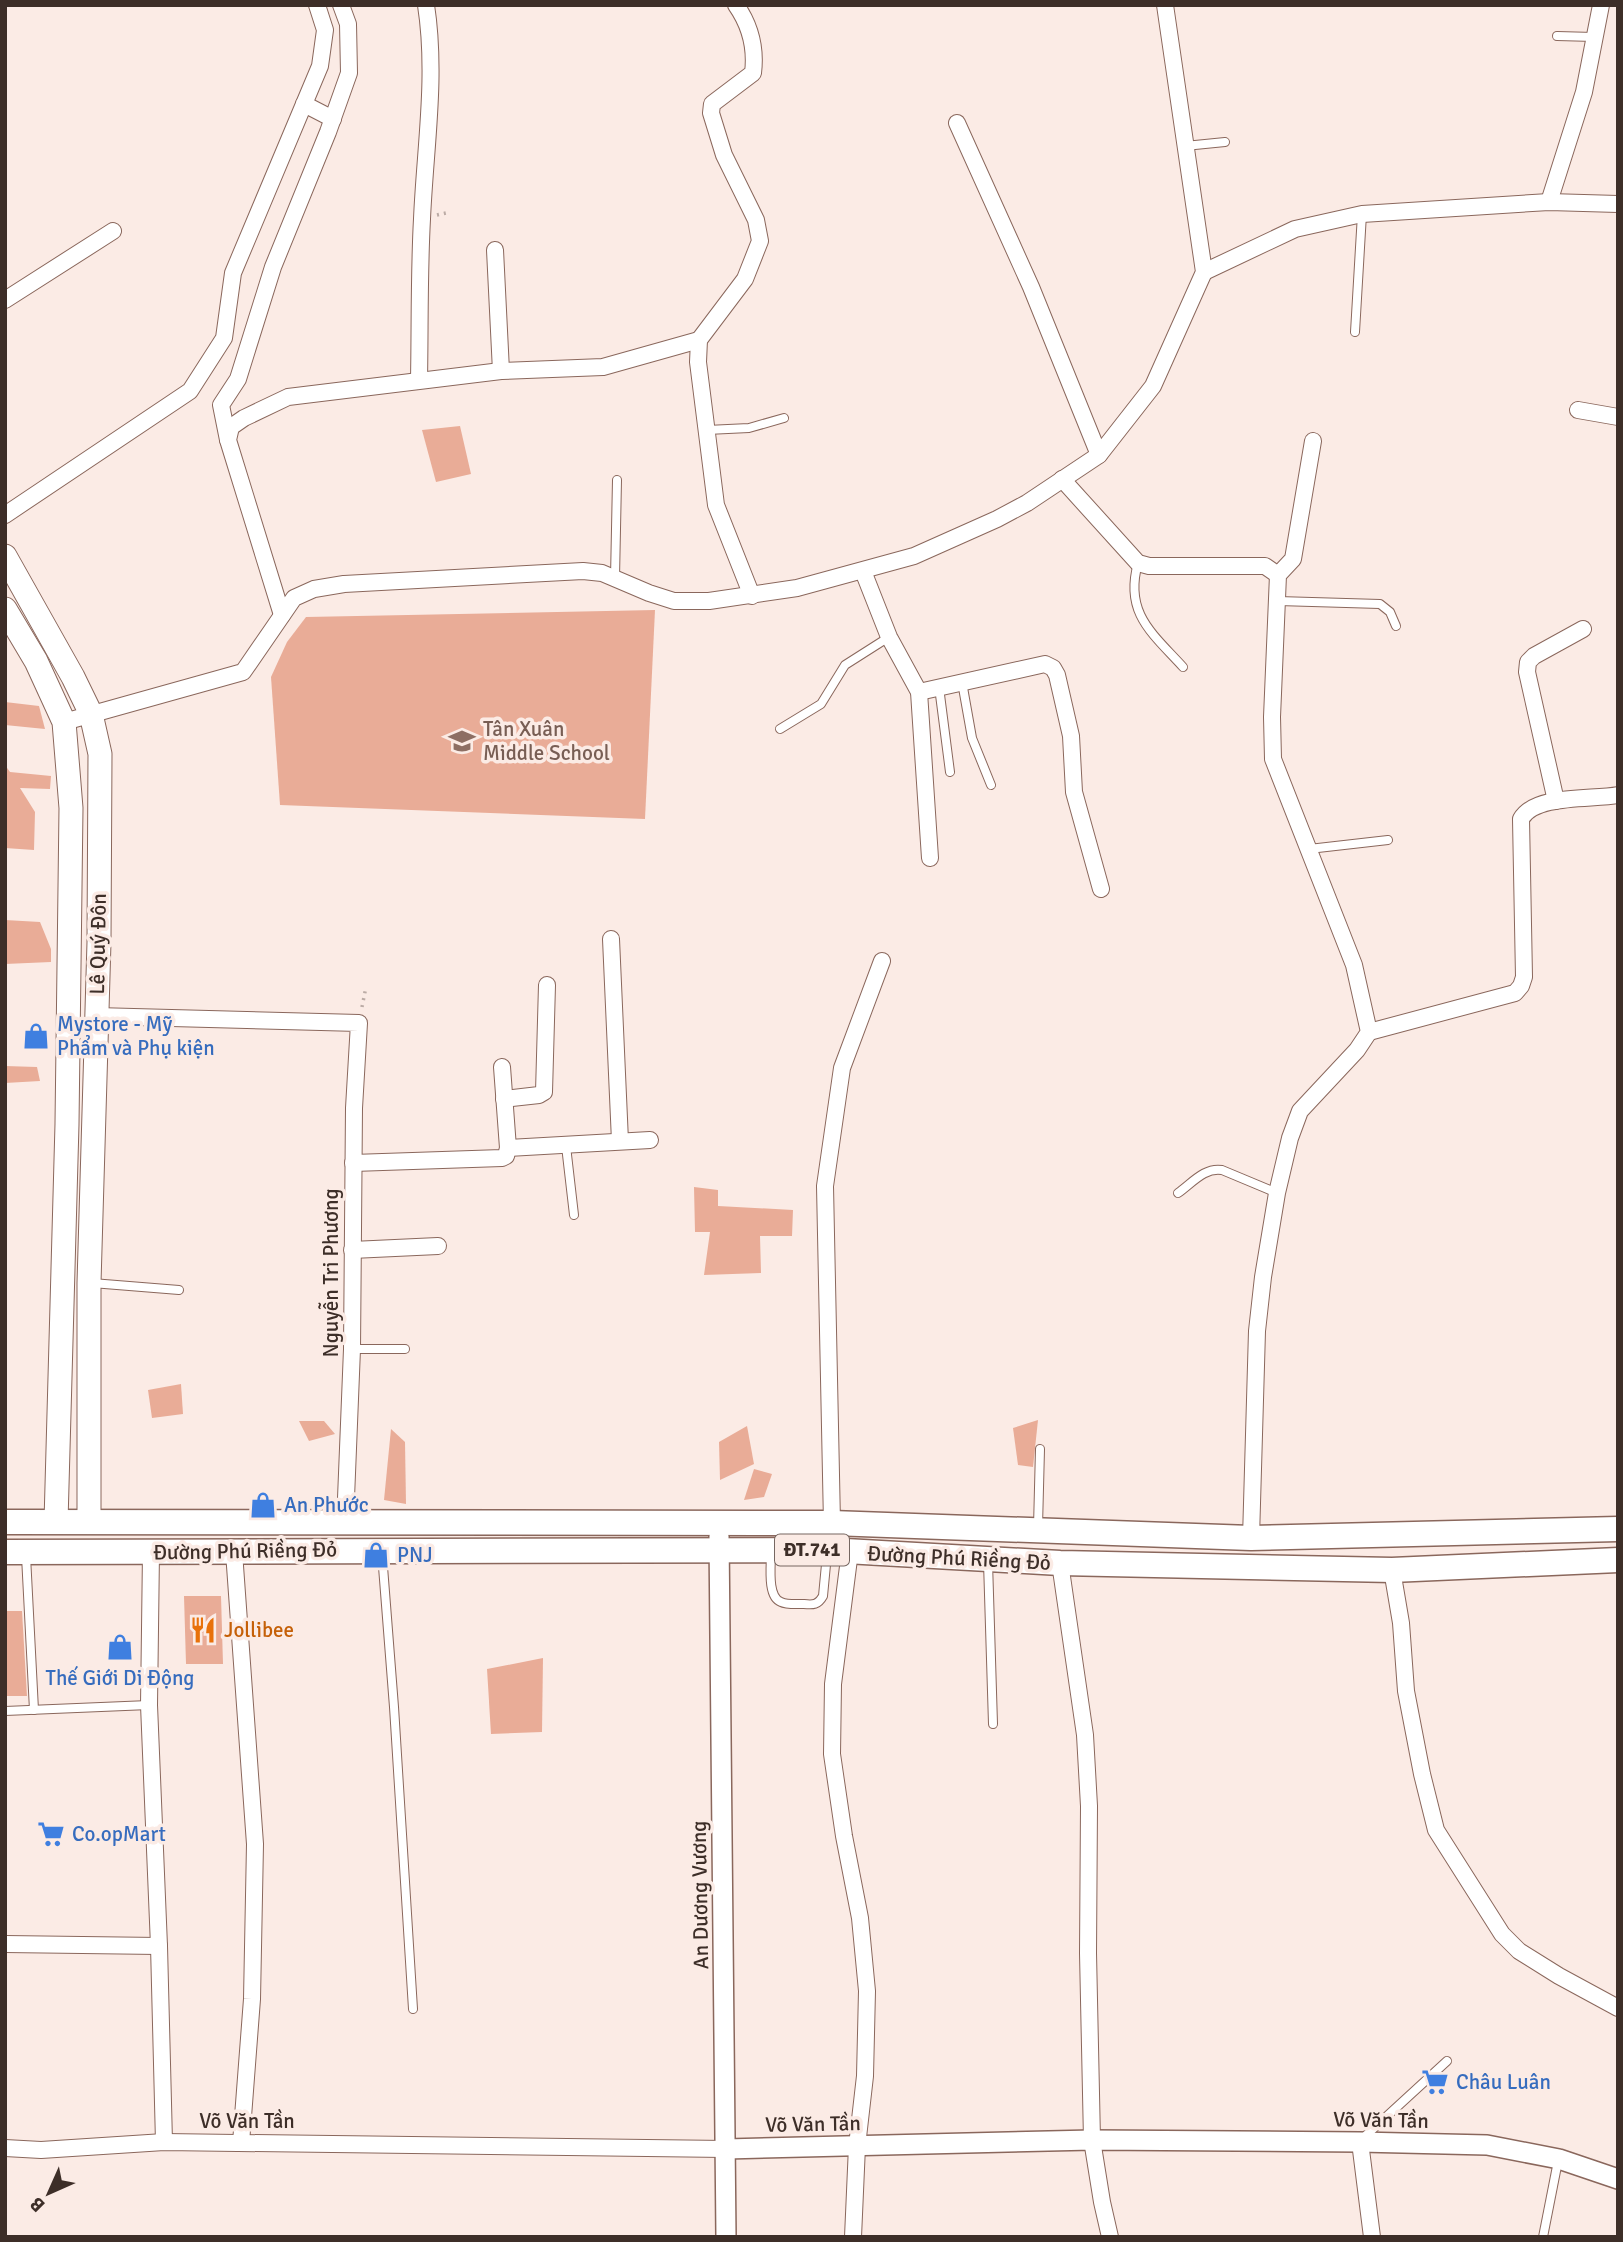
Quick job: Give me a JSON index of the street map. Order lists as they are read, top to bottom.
{
  "streets": {
    "main road": ["Lê Quý Đôn", "ĐT.741", "Đường Phú Riềng Đỏ"],
    "street": ["Nguyễn Tri Phương", "An Dương Vương", "Võ Văn Tần"]
  },
  "crossings": [
    ["Lê Quý Đôn", "Nguyễn Tri Phương"],
    ["Lê Quý Đôn", "Đường Phú Riềng Đỏ"],
    ["Nguyễn Tri Phương", "Đường Phú Riềng Đỏ"],
    ["Đường Phú Riềng Đỏ", "An Dương Vương"],
    ["An Dương Vương", "Võ Văn Tần"]
  ],
  "places": {
    "school or university": ["Tân Xuân Middle School"],
    "shop": [
      "Mystore - Mỹ Phẩm và Phụ kiện",
      "An Phước",
      "PNJ",
      "Thế Giới Di Động"
    ],
    "restaurant": ["Jollibee"],
    "supermarket": ["Co.opMart", "Châu Luân"]
  },
  "north": "bottom left"
}
